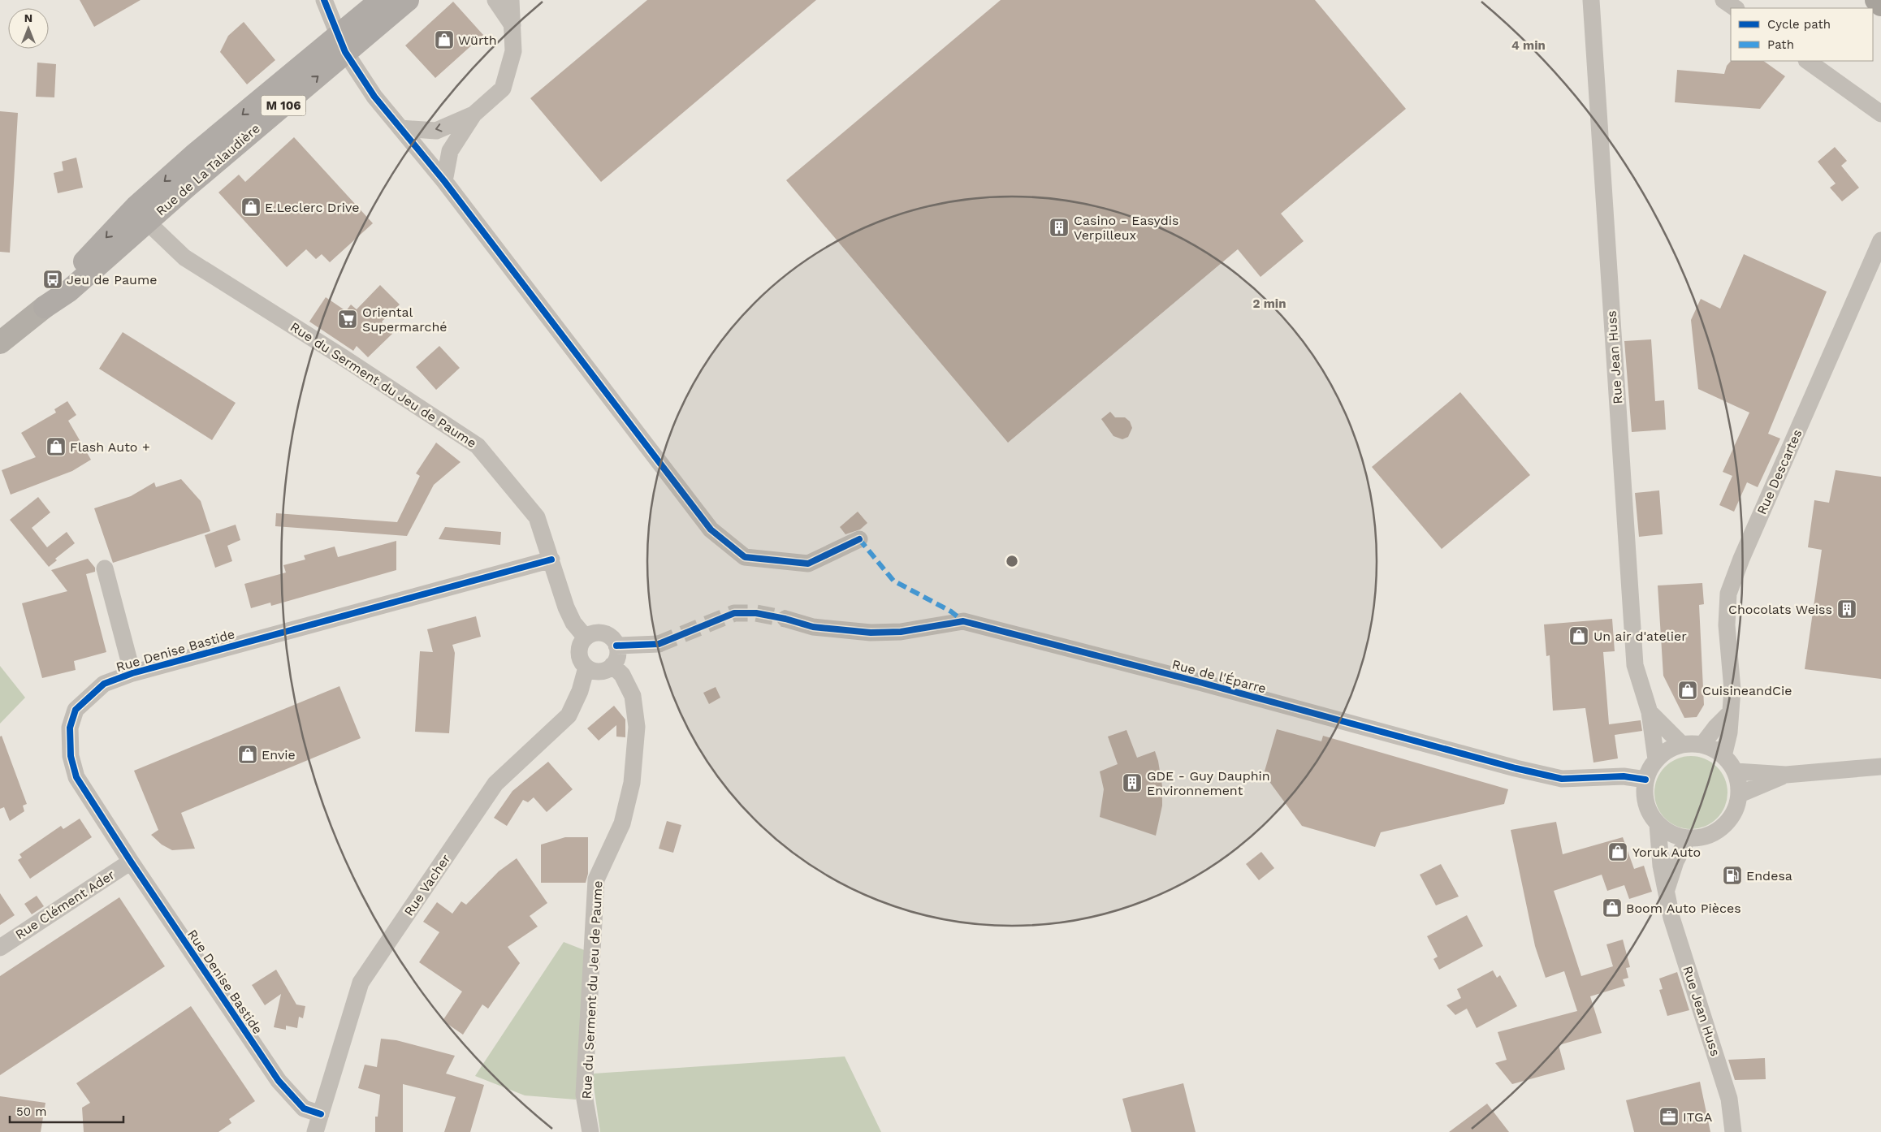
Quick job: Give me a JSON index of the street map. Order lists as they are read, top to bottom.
{
  "streets": {
    "main road": ["M 106", "Rue de La Talaudière"],
    "street": [
      "Rue Jean Huss",
      "Rue du Serment du Jeu de Paume",
      "Rue Descartes",
      "Rue Denise Bastide",
      "Rue de l'Éparre",
      "Rue Vacher",
      "Rue Clément Ader"
    ]
  },
  "crossings": [
    ["Rue de La Talaudière", "Rue du Serment du Jeu de Paume"],
    ["Rue Jean Huss", "Rue Descartes"],
    ["Rue Jean Huss", "Rue de l'Éparre"],
    ["Rue du Serment du Jeu de Paume", "Rue Denise Bastide"],
    ["Rue du Serment du Jeu de Paume", "Rue Vacher"],
    ["Rue Descartes", "Rue de l'Éparre"],
    ["Rue Denise Bastide", "Rue Vacher"],
    ["Rue Denise Bastide", "Rue Clément Ader"]
  ],
  "places": {
    "shop": [
      "Würth",
      "E.Leclerc Drive",
      "Flash Auto +",
      "Un air d'atelier",
      "CuisineandCie",
      "Envie",
      "Yoruk Auto",
      "Boom Auto Pièces"
    ],
    "building": ["Casino - Easydis Verpilleux", "Chocolats Weiss", "GDE - Guy Dauphin Environnement"],
    "bus stop": ["Jeu de Paume"],
    "supermarket": ["Oriental Supermarché"],
    "fuel station": ["Endesa"],
    "office": ["ITGA"]
  },
  "legend": ["Cycle path", "Path"],
  "scale_bar": "50 m",
  "north": "top",
  "rings": ["4 min", "2 min"]
}
